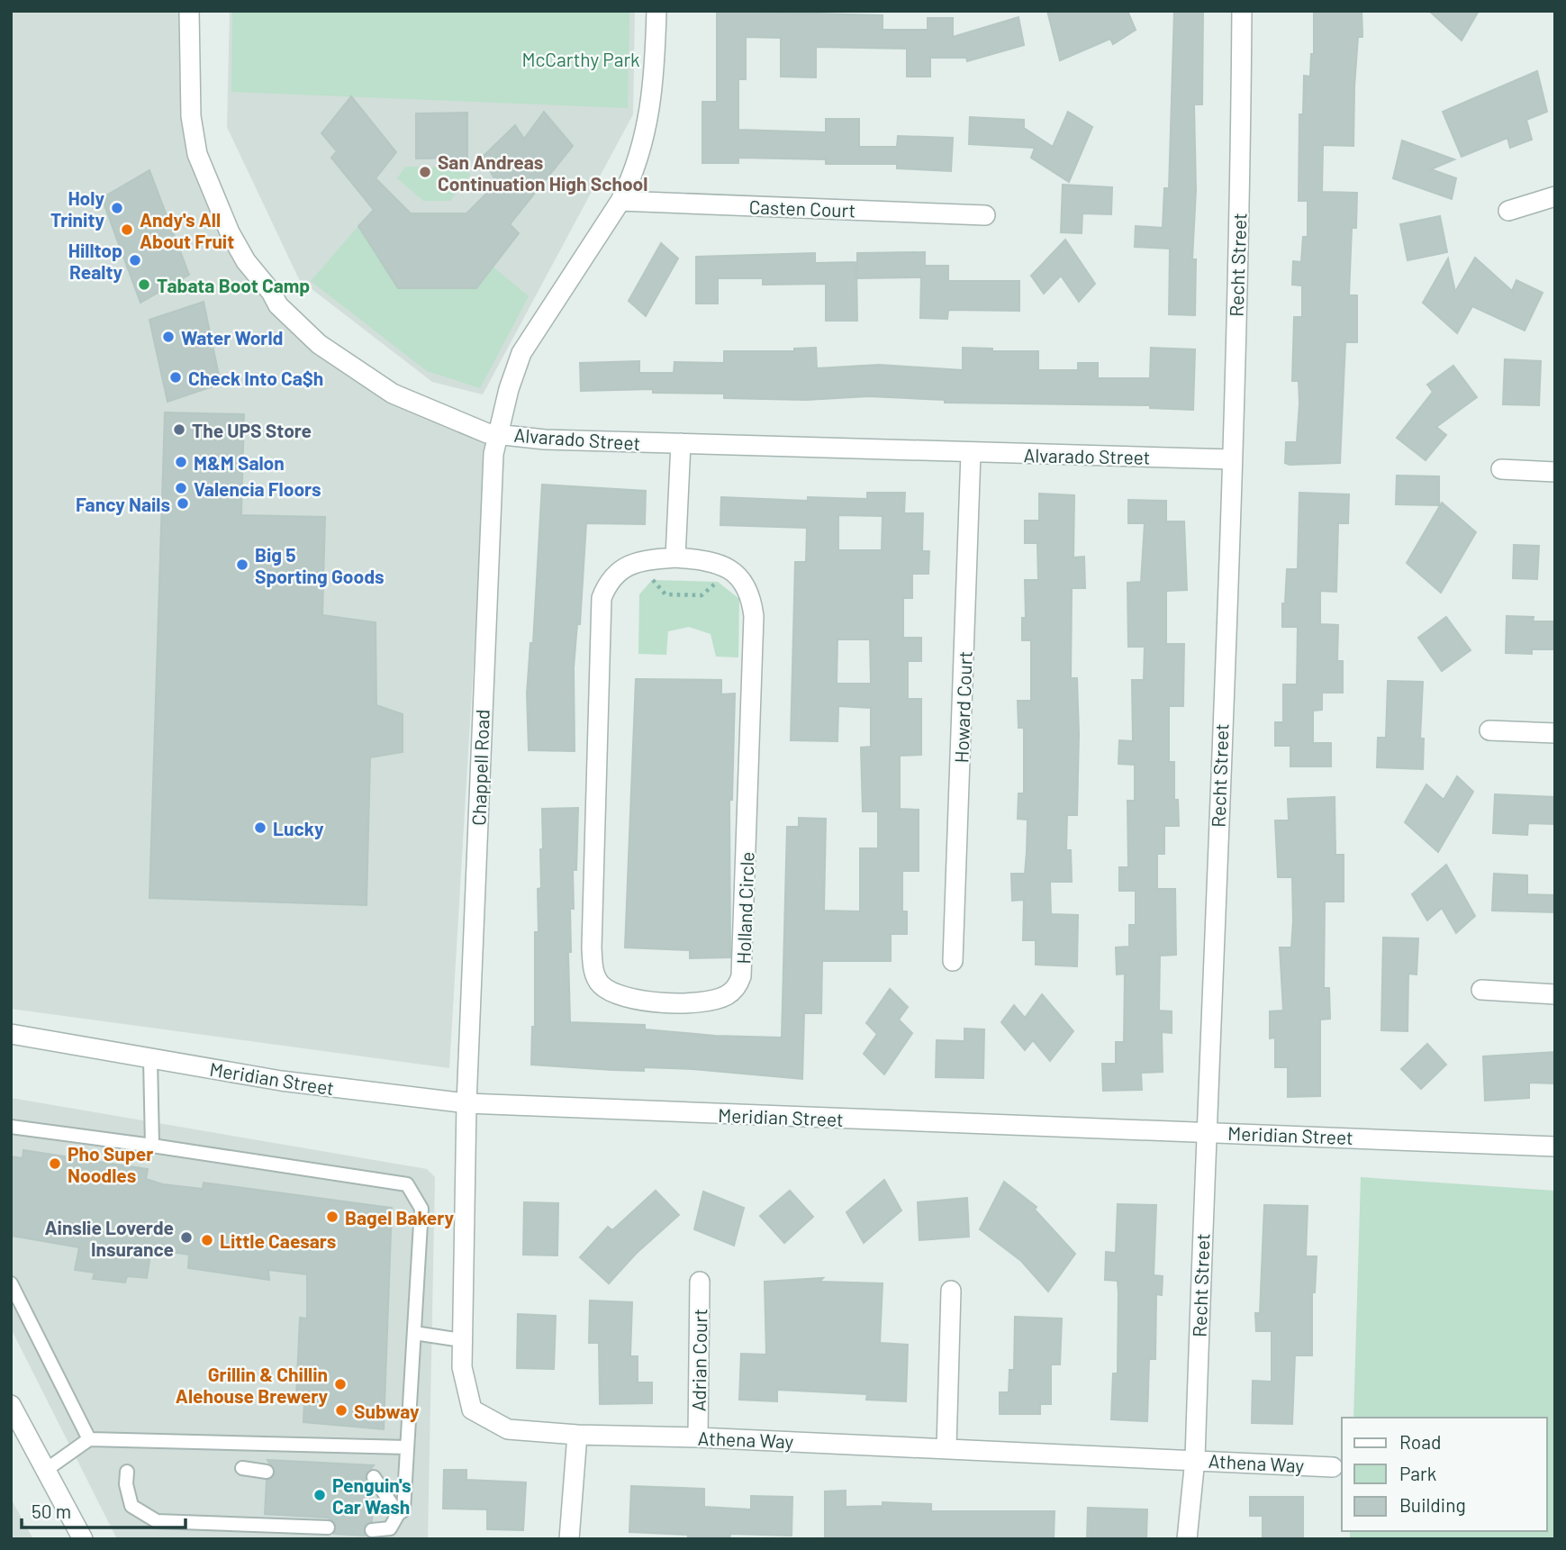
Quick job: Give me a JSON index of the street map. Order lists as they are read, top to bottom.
{
  "streets": {
    "street": [
      "Casten Court",
      "Recht Street",
      "Alvarado Street",
      "Howard Court",
      "Chappell Road",
      "Holland Circle",
      "Meridian Street",
      "Adrian Court",
      "Athena Way"
    ]
  },
  "crossings": [
    ["Casten Court", "Chappell Road"],
    ["Recht Street", "Alvarado Street"],
    ["Recht Street", "Meridian Street"],
    ["Recht Street", "Athena Way"],
    ["Alvarado Street", "Howard Court"],
    ["Alvarado Street", "Chappell Road"],
    ["Chappell Road", "Meridian Street"],
    ["Chappell Road", "Athena Way"],
    ["Meridian Street", "Athena Way"],
    ["Adrian Court", "Athena Way"]
  ],
  "parks": ["McCarthy Park"],
  "places": [
    "San Andreas Continuation High School",
    "Holy Trinity",
    "Andy's All About Fruit",
    "Hilltop Realty",
    "Tabata Boot Camp",
    "Water World",
    "Check Into Ca$h",
    "The UPS Store",
    "M&M Salon",
    "Valencia Floors",
    "Fancy Nails",
    "Big 5 Sporting Goods",
    "Lucky",
    "Pho Super Noodles",
    "Bagel Bakery",
    "Ainslie Loverde Insurance",
    "Little Caesars",
    "Grillin & Chillin Alehouse Brewery",
    "Subway",
    "Penguin's Car Wash"
  ],
  "legend": ["Road", "Park", "Building"],
  "scale_bar": "50 m"
}
